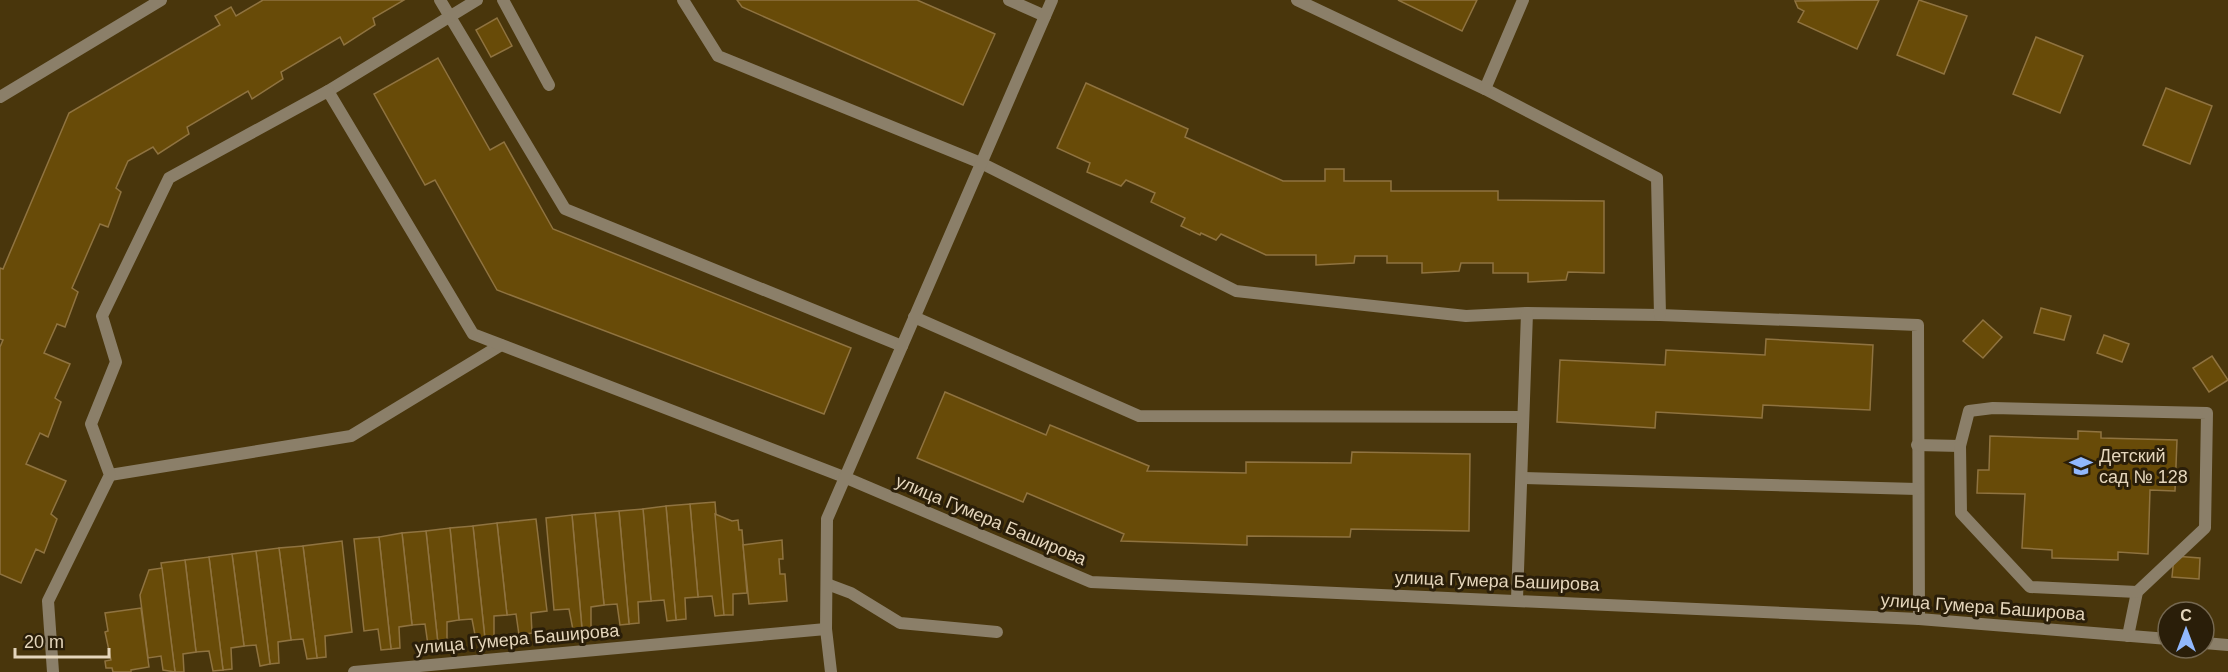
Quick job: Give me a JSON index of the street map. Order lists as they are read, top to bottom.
{
  "streets": {
    "street": ["улица Гумера Баширова"]
  },
  "places": {
    "school or university": ["Детский сад № 128"]
  },
  "scale_bar": "20 m",
  "north": "top"
}
